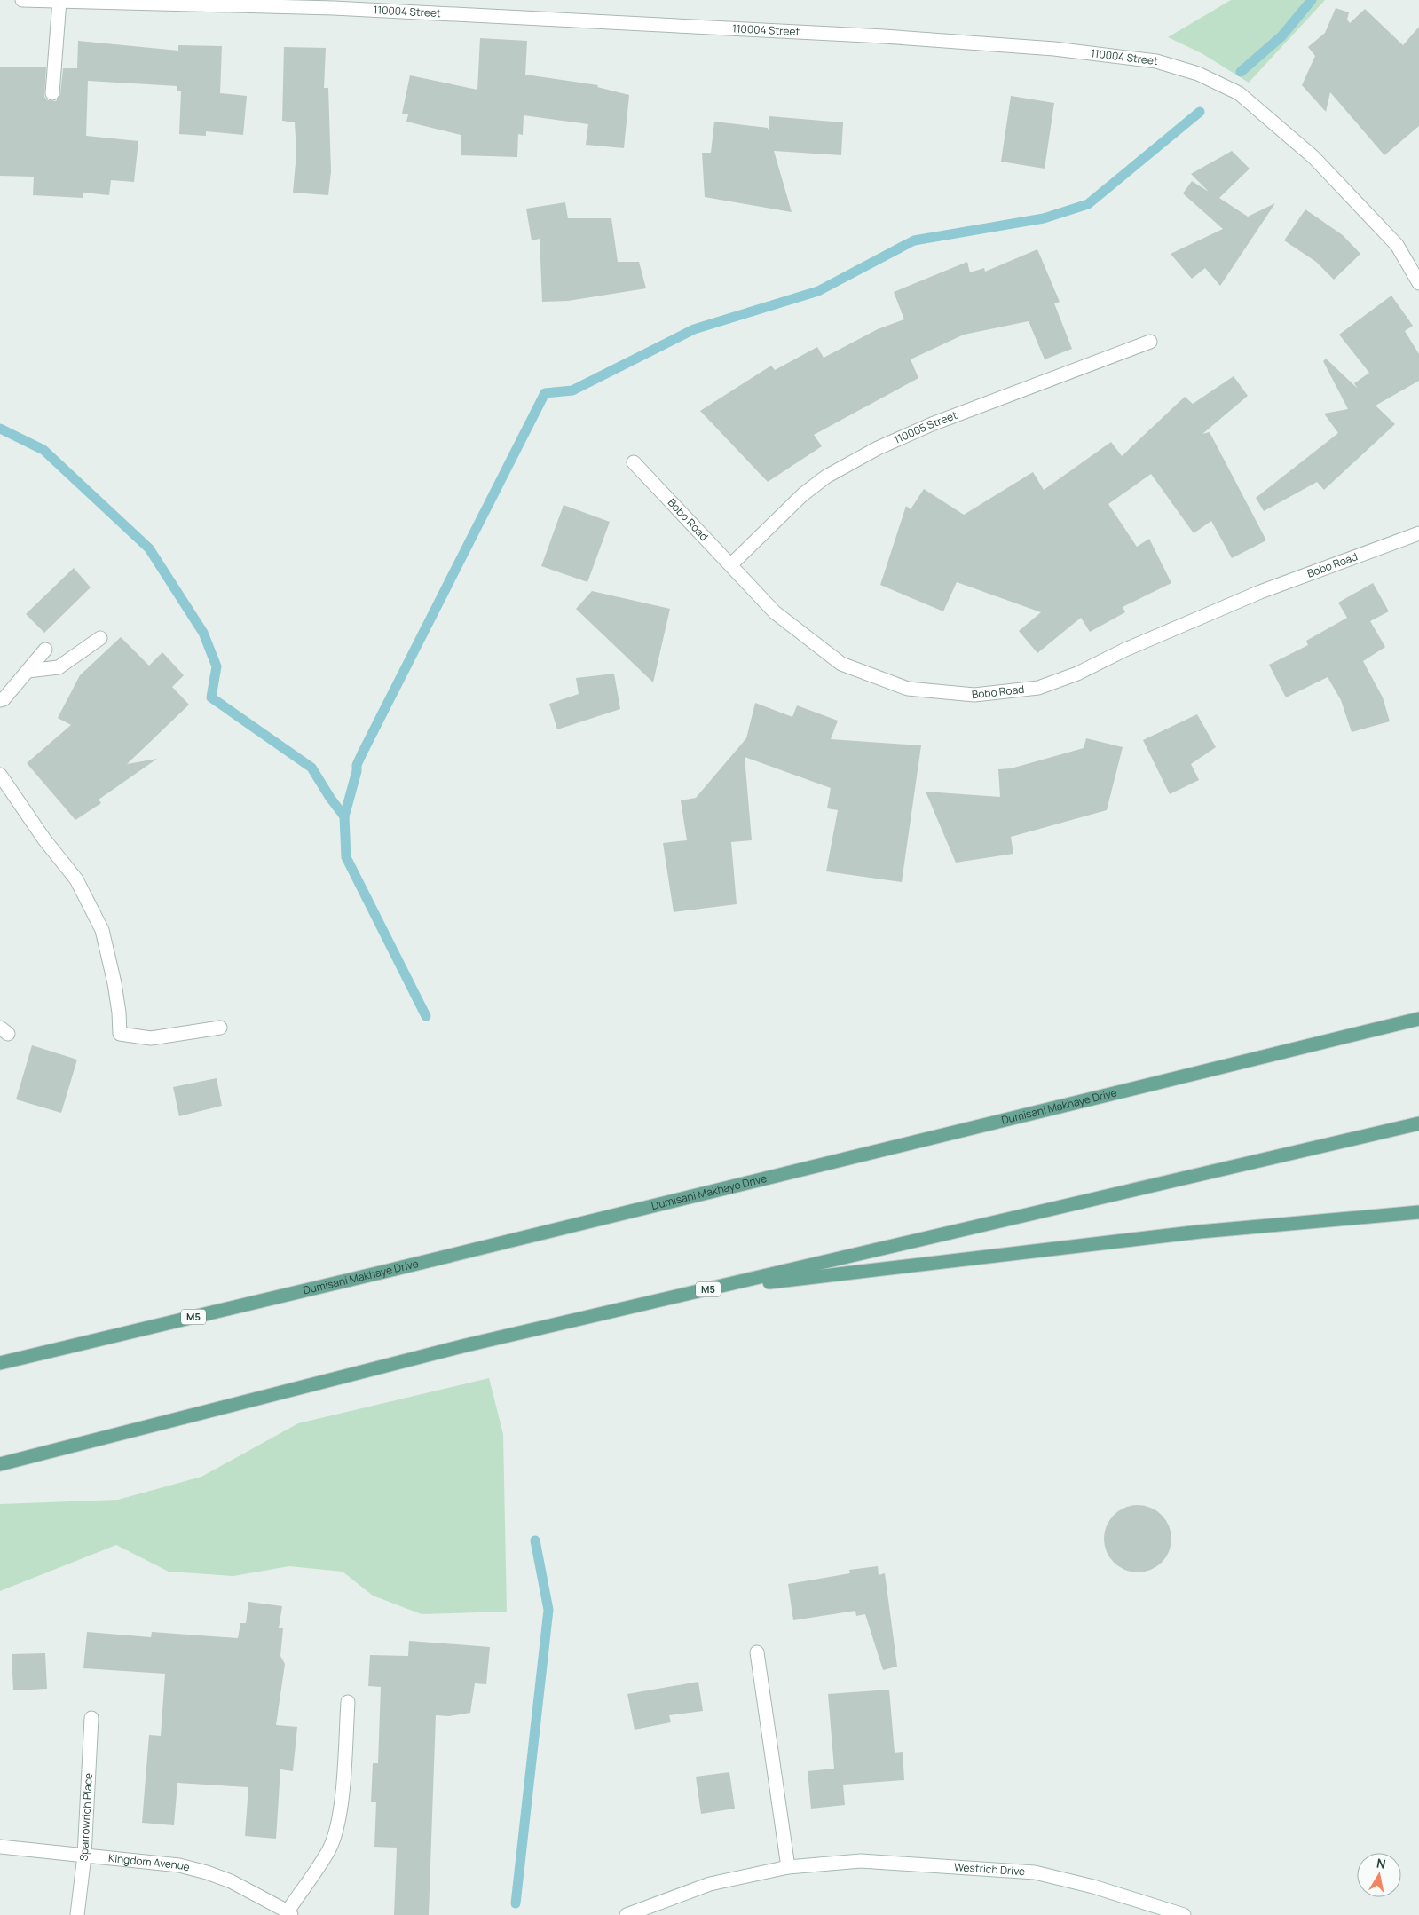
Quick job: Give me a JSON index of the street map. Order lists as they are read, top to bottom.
{
  "streets": {
    "main road": ["Dumisani Makhaye Drive", "M5"],
    "street": [
      "110004 Street",
      "110005 Street",
      "Bobo Road",
      "Sparrowrich Place",
      "Kingdom Avenue",
      "Westrich Drive"
    ]
  },
  "crossings": [
    ["110005 Street", "Bobo Road"],
    ["Sparrowrich Place", "Kingdom Avenue"]
  ],
  "north": "top"
}
